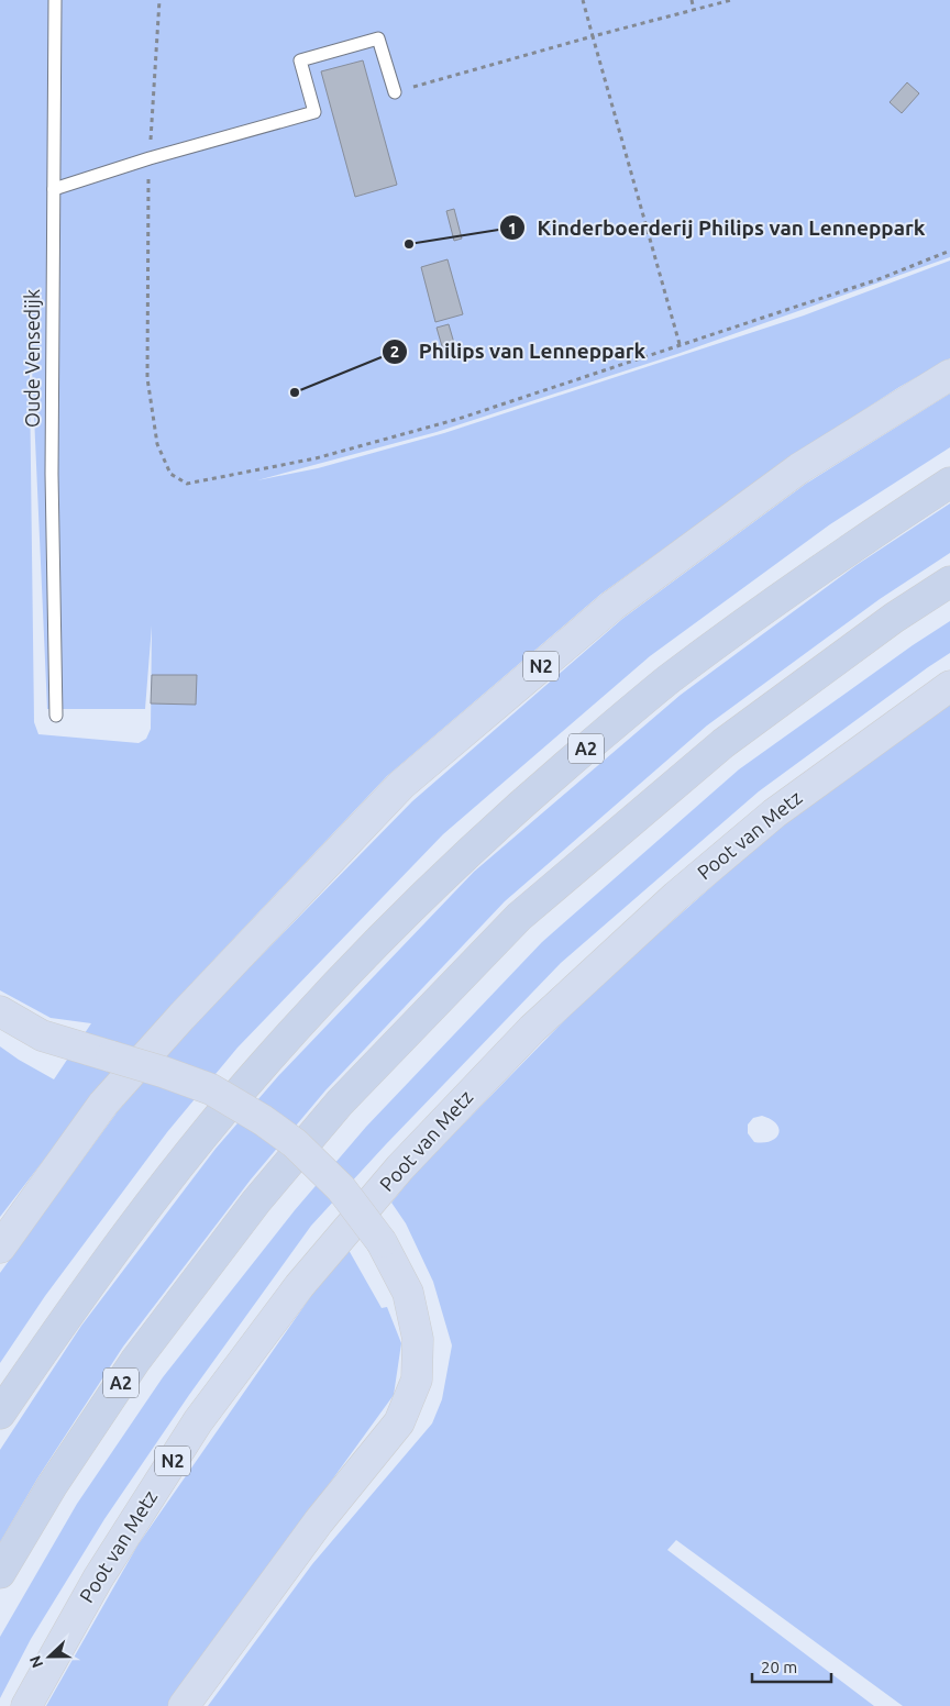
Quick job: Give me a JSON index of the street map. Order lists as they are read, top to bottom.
{
  "streets": {
    "highway": ["N2", "A2", "Poot van Metz"],
    "lane": ["Oude Vensedijk"]
  },
  "places": ["Kinderboerderij Philips van Lenneppark", "Philips van Lenneppark"],
  "scale_bar": "20 m",
  "north": "left"
}
